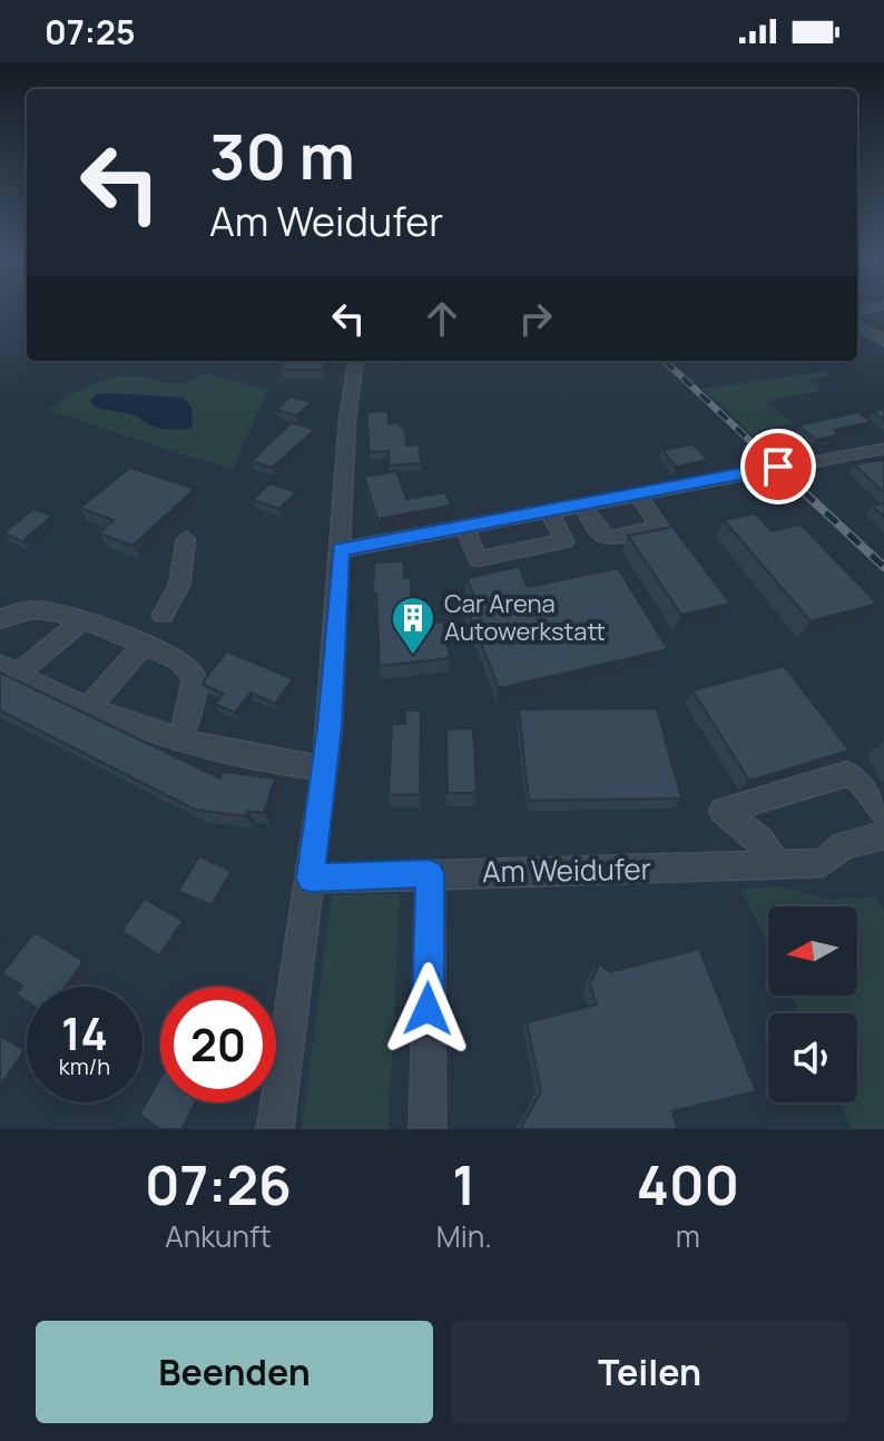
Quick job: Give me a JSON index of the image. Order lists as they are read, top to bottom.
{
  "streets": {
    "street": ["Am Weidufer"]
  },
  "places": {
    "building": ["Car Arena Autowerkstatt"]
  },
  "north": "left",
  "page": {
    "status": "07:25",
    "turn": ["30 m", "Am Weidufer"],
    "speed": "14 km/h",
    "limit": "20",
    "eta": [
      "07:26",
      "Ankunft",
      "1",
      "Min.",
      "400",
      "m"
    ],
    "buttons": ["Beenden", "Teilen"]
  }
}
